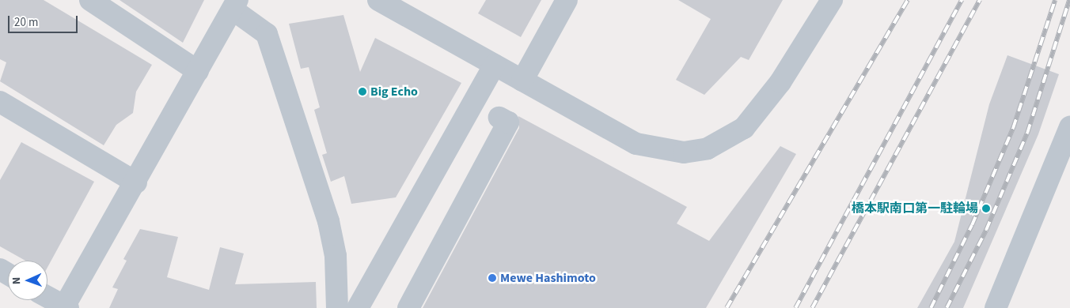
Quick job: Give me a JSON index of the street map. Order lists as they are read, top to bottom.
{
  "places": ["Big Echo", "橋本駅南口第一駐輪場", "Mewe Hashimoto"],
  "scale_bar": "20 m",
  "north": "left"
}
